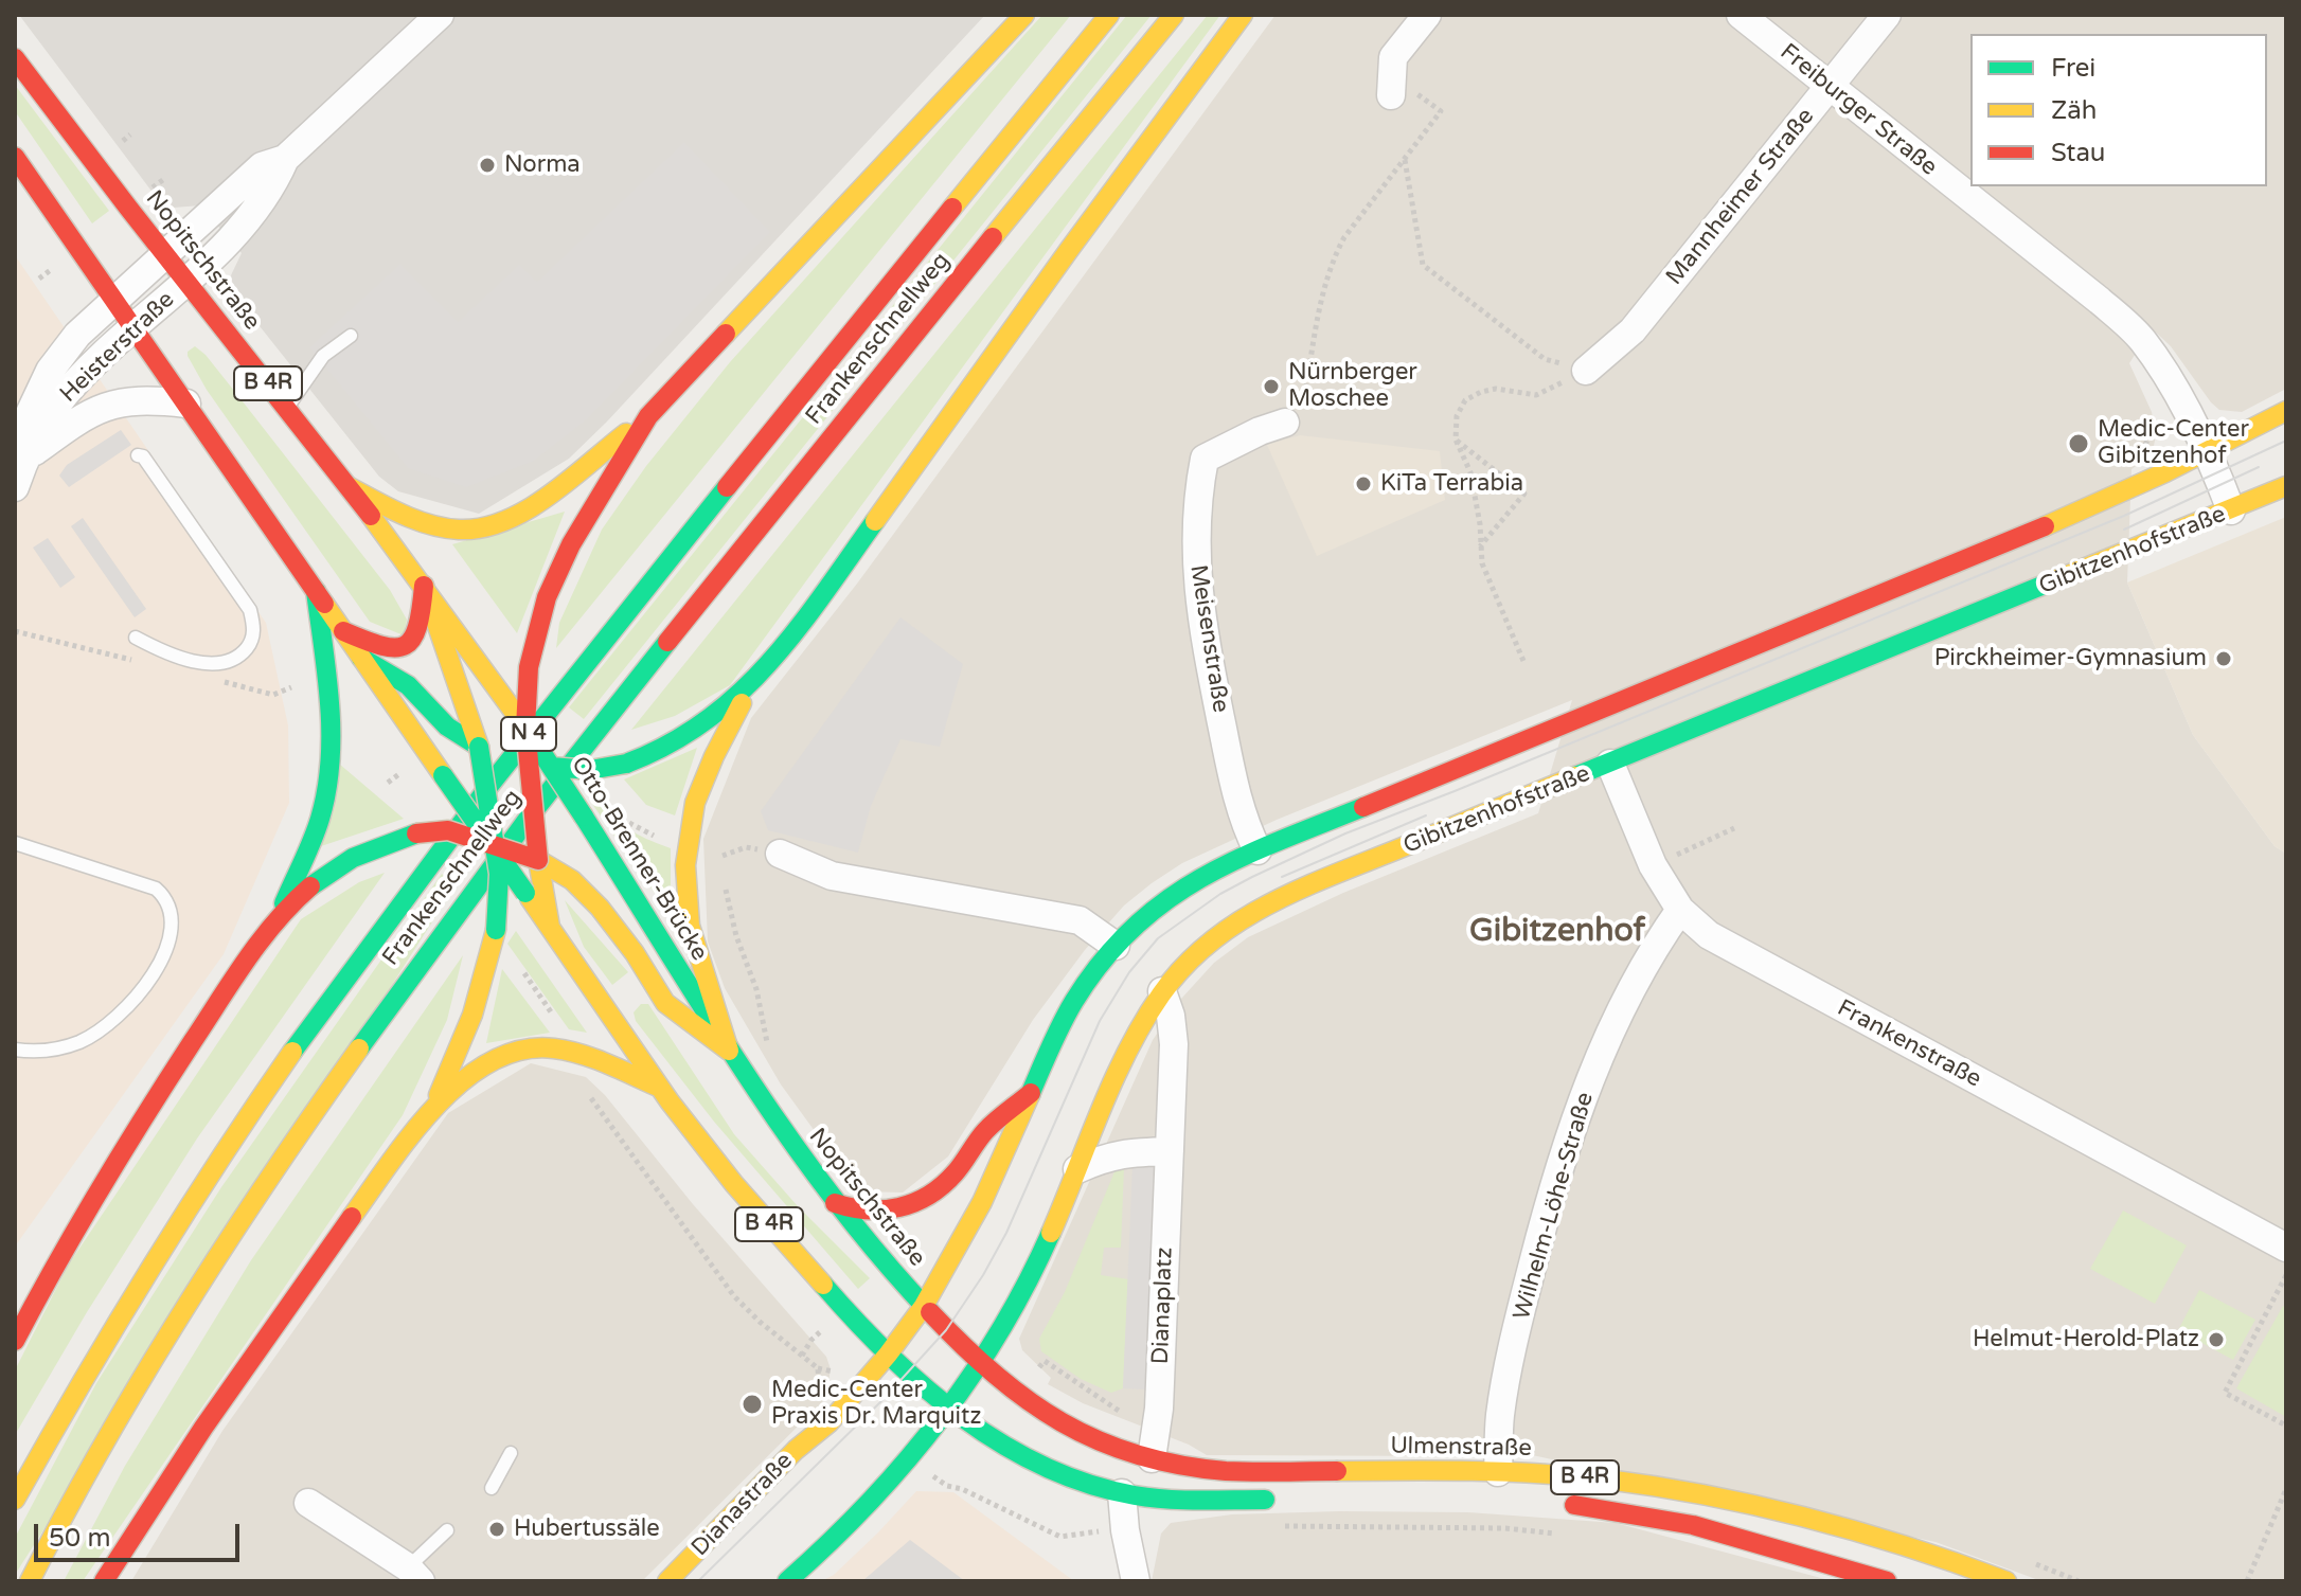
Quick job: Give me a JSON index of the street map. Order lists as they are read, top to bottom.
{
  "streets": {
    "main road": [
      "Nopitschstraße",
      "Frankenschnellweg",
      "B 4R",
      "Gibitzenhofstraße",
      "N 4",
      "Otto-Brenner-Brücke",
      "Ulmenstraße",
      "Dianastraße"
    ],
    "street": [
      "Freiburger Straße",
      "Mannheimer Straße",
      "Heisterstraße",
      "Meisenstraße",
      "Frankenstraße",
      "Wilhelm-Löhe-Straße",
      "Dianaplatz"
    ]
  },
  "crossings": [
    ["Freiburger Straße", "Mannheimer Straße"],
    ["Freiburger Straße", "Gibitzenhofstraße"],
    ["Nopitschstraße", "Heisterstraße"],
    ["Nopitschstraße", "Gibitzenhofstraße"],
    ["Nopitschstraße", "Otto-Brenner-Brücke"],
    ["Nopitschstraße", "Ulmenstraße"],
    ["Heisterstraße", "B 4R"],
    ["B 4R", "Gibitzenhofstraße"],
    ["B 4R", "Dianastraße"],
    ["Gibitzenhofstraße", "Frankenstraße"],
    ["Gibitzenhofstraße", "Dianaplatz"],
    ["Gibitzenhofstraße", "Ulmenstraße"],
    ["Frankenstraße", "Wilhelm-Löhe-Straße"],
    ["Wilhelm-Löhe-Straße", "Ulmenstraße"],
    ["Dianaplatz", "Ulmenstraße"]
  ],
  "districts": ["Gibitzenhof"],
  "places": [
    "Norma",
    "Nürnberger Moschee",
    "Medic-Center Gibitzenhof",
    "KiTa Terrabia",
    "Pirckheimer-Gymnasium",
    "Helmut-Herold-Platz",
    "Medic-Center Praxis Dr. Marquitz",
    "Hubertussäle"
  ],
  "legend": ["Frei", "Zäh", "Stau"],
  "scale_bar": "50 m"
}
